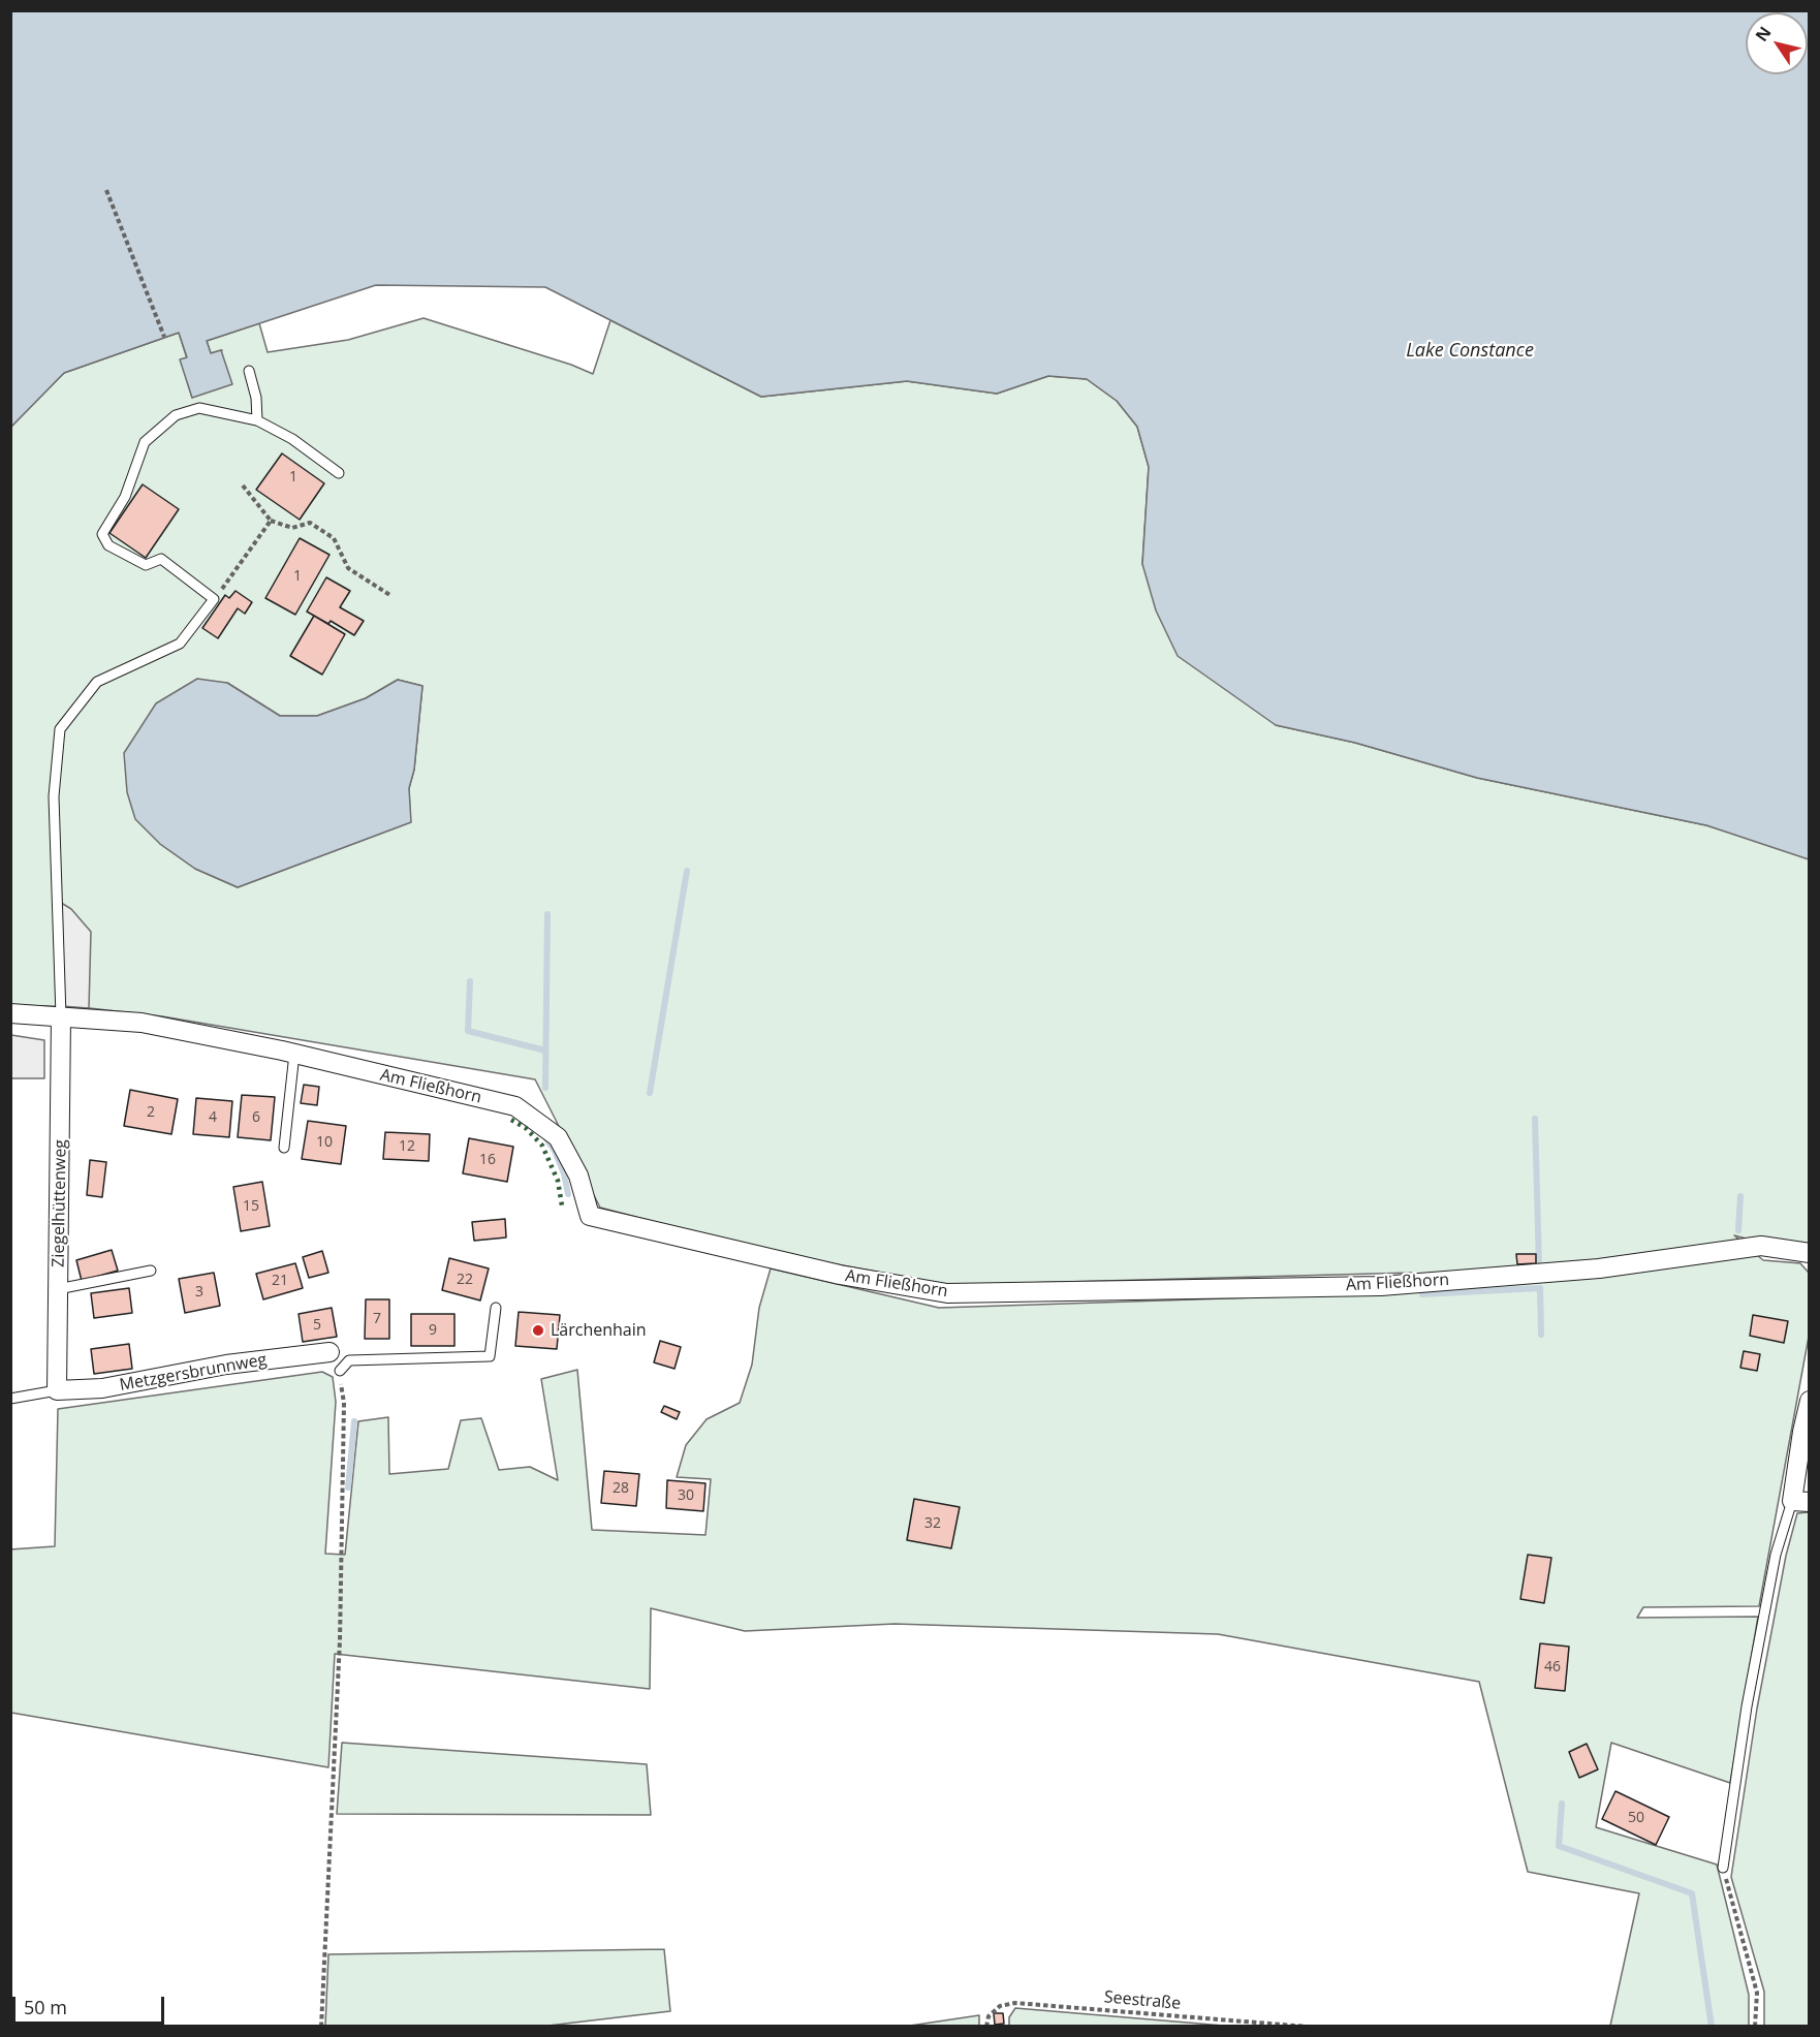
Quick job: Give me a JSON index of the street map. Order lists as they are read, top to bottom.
{
  "streets": {
    "street": ["Am Fließhorn", "Ziegelhüttenweg", "Metzgersbrunnweg"],
    "path": ["Seestraße"]
  },
  "crossings": [
    ["Am Fließhorn", "Ziegelhüttenweg"],
    ["Ziegelhüttenweg", "Metzgersbrunnweg"]
  ],
  "water": ["Lake Constance"],
  "places": ["Lärchenhain"],
  "house_numbers": [
    "1",
    "1",
    "2",
    "4",
    "6",
    "10",
    "12",
    "16",
    "15",
    "22",
    "21",
    "3",
    "7",
    "5",
    "9",
    "28",
    "30",
    "32",
    "46",
    "50"
  ],
  "scale_bar": "50 m",
  "north": "top left"
}
